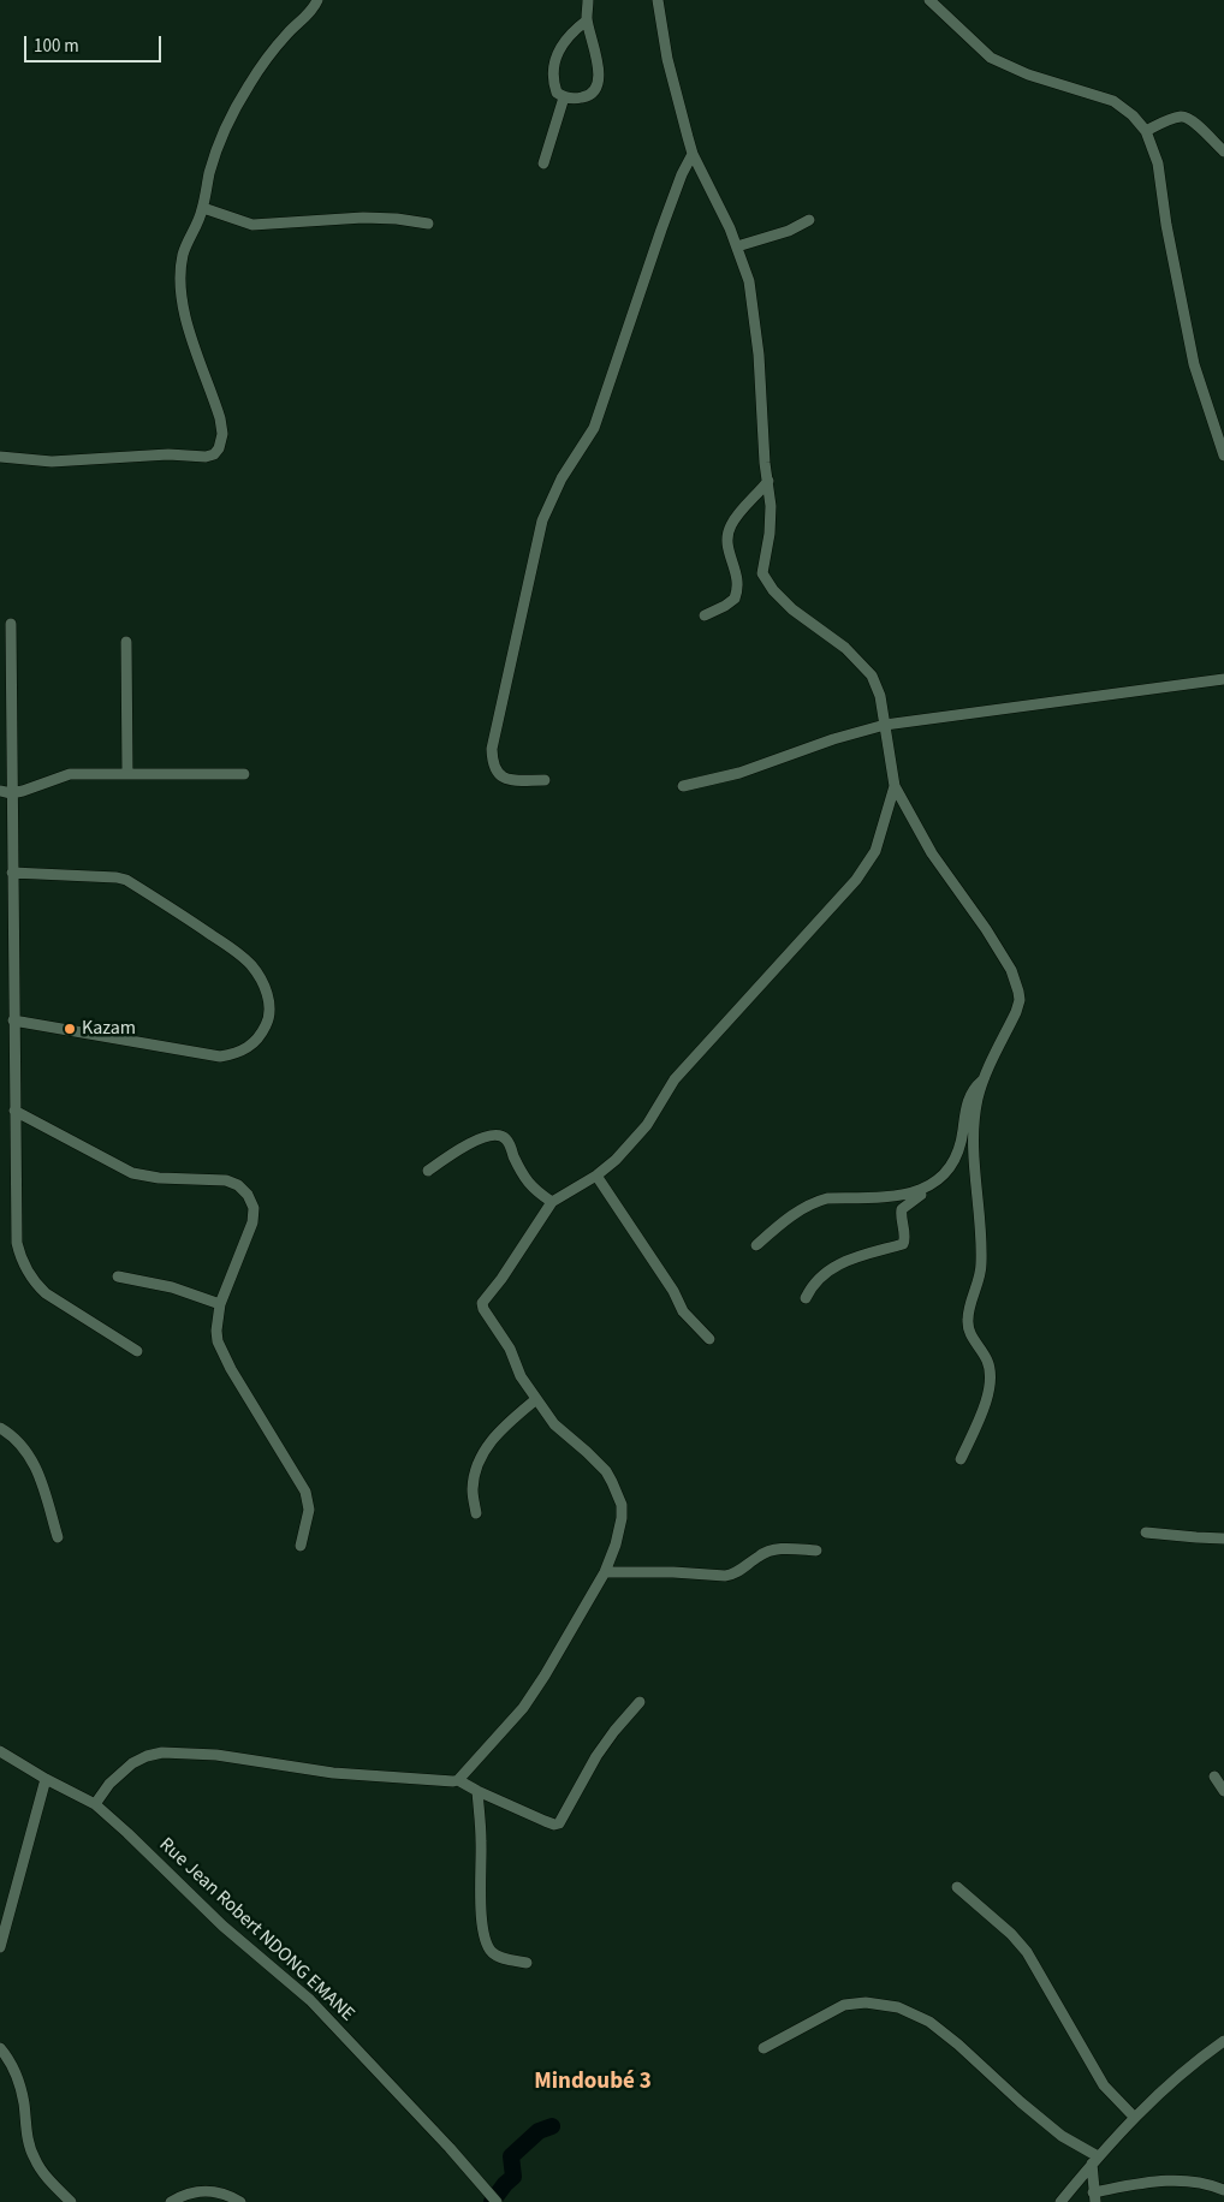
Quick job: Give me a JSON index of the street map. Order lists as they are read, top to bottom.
{
  "streets": {
    "street": ["Rue Jean Robert NDONG EMANE"]
  },
  "districts": ["Mindoubé 3"],
  "places": ["Kazam"],
  "scale_bar": "100 m"
}
